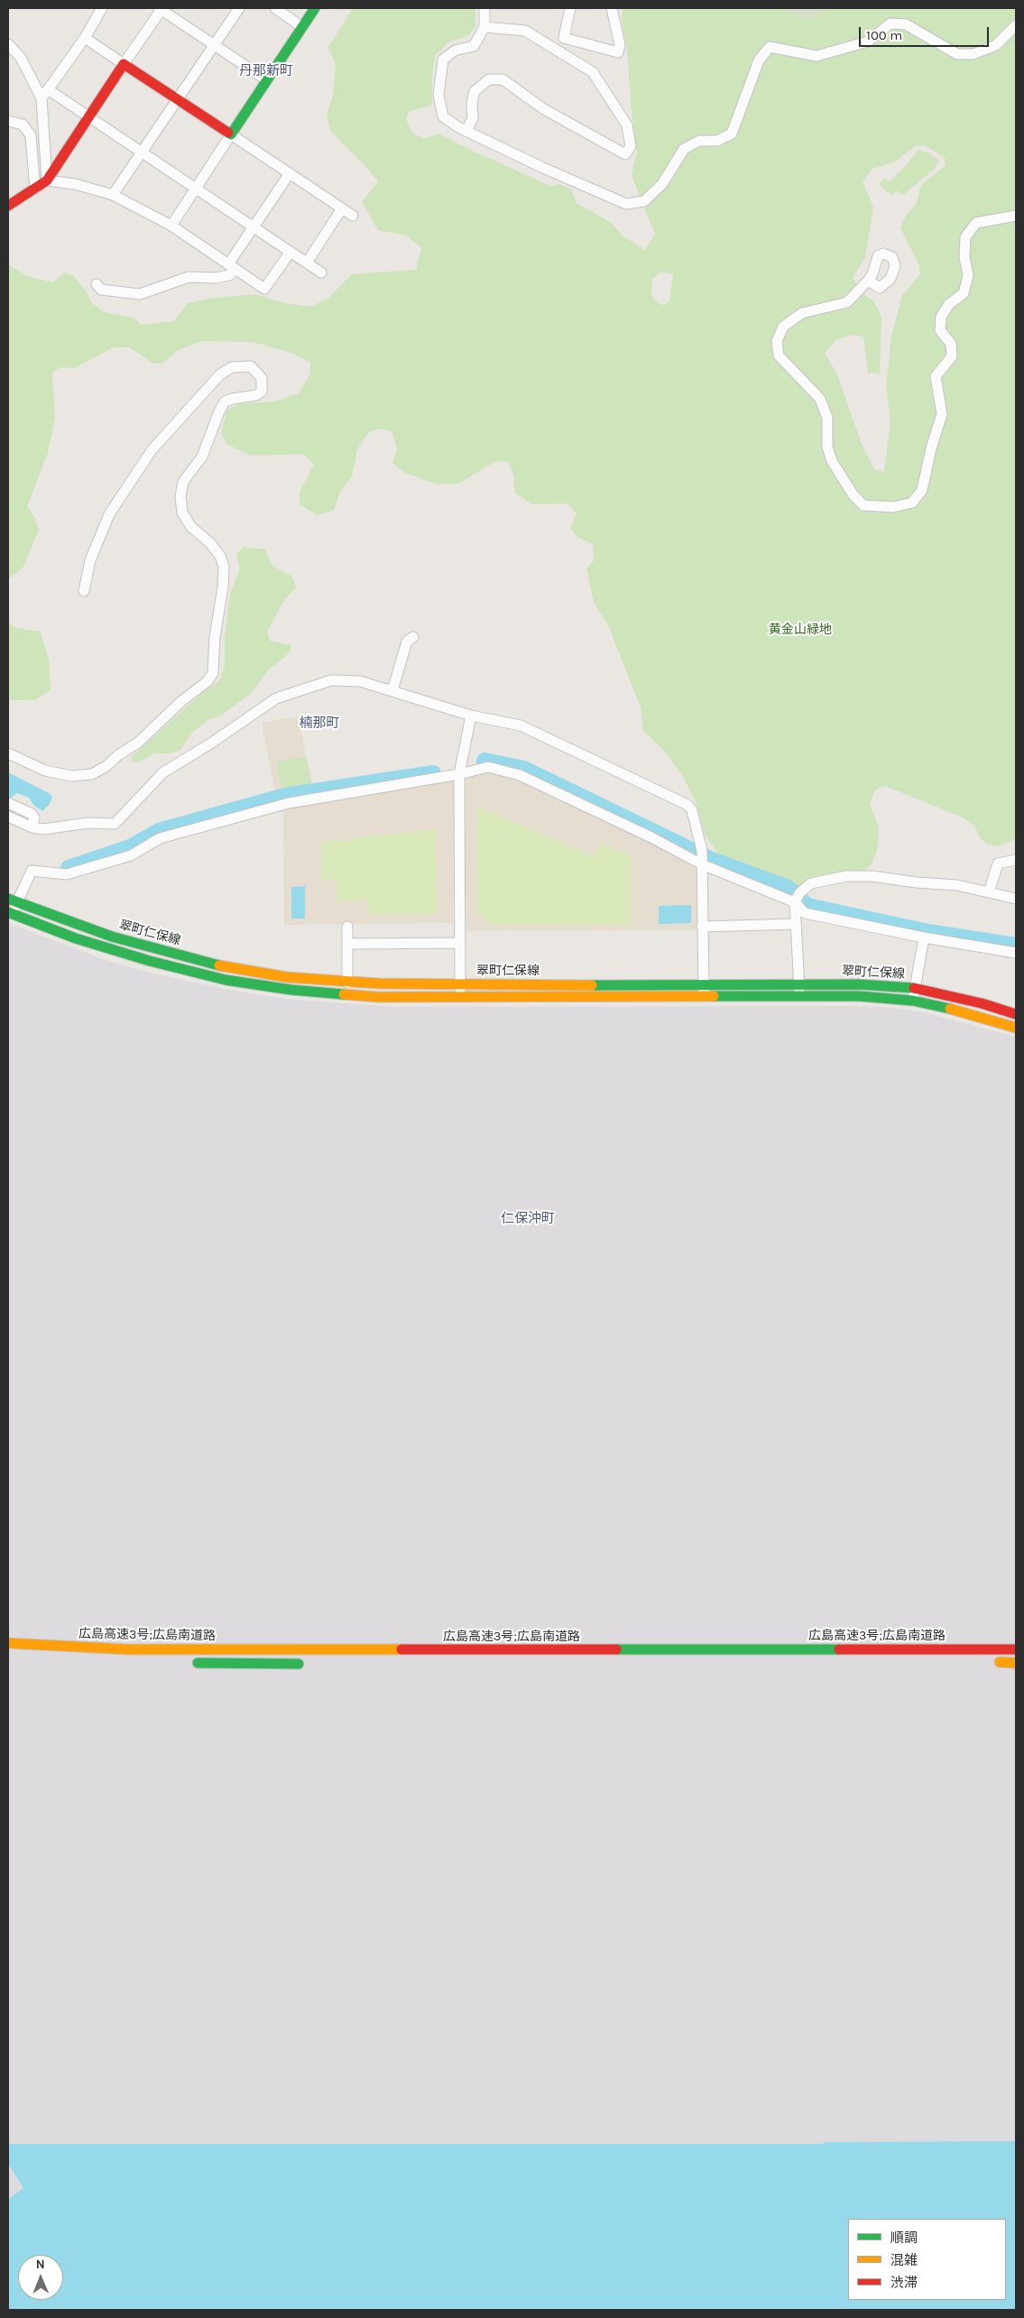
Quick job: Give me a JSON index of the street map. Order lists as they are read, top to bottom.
{
  "streets": {
    "main road": ["翠町仁保線", "広島高速3号;広島南道路"]
  },
  "districts": ["丹那新町", "楠那町", "仁保沖町"],
  "parks": ["黄金山緑地"],
  "legend": ["順調", "混雑", "渋滞"],
  "scale_bar": "100 m",
  "north": "top"
}
